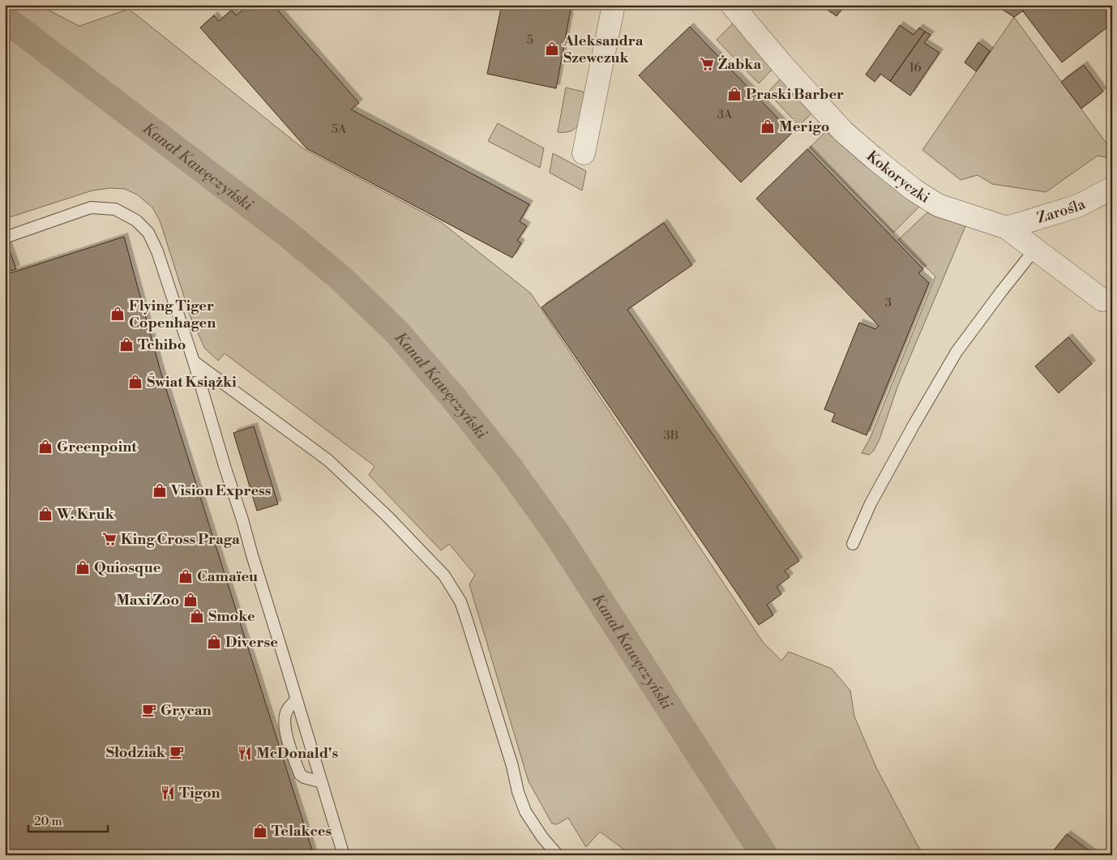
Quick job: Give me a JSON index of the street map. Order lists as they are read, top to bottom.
{
  "streets": {
    "street": ["Kokoryczki", "Zarośla"]
  },
  "crossings": [
    ["Kokoryczki", "Zarośla"]
  ],
  "water": ["Kanał Kawęczyński"],
  "places": {
    "shop": [
      "Aleksandra Szewczuk",
      "Praski Barber",
      "Merigo",
      "Flying Tiger Copenhagen",
      "Tchibo",
      "Świat Książki",
      "Greenpoint",
      "Vision Express",
      "W. Kruk",
      "Quiosque",
      "Camaïeu",
      "Maxi Zoo",
      "Smoke",
      "Diverse",
      "Telakces"
    ],
    "supermarket": ["Żabka", "King Cross Praga"],
    "cafe": ["Grycan", "Słodziak"],
    "restaurant": ["McDonald's", "Tigon"]
  },
  "house_numbers": [
    "5",
    "16",
    "3A",
    "5A",
    "3",
    "3B"
  ],
  "scale_bar": "20 m"
}
